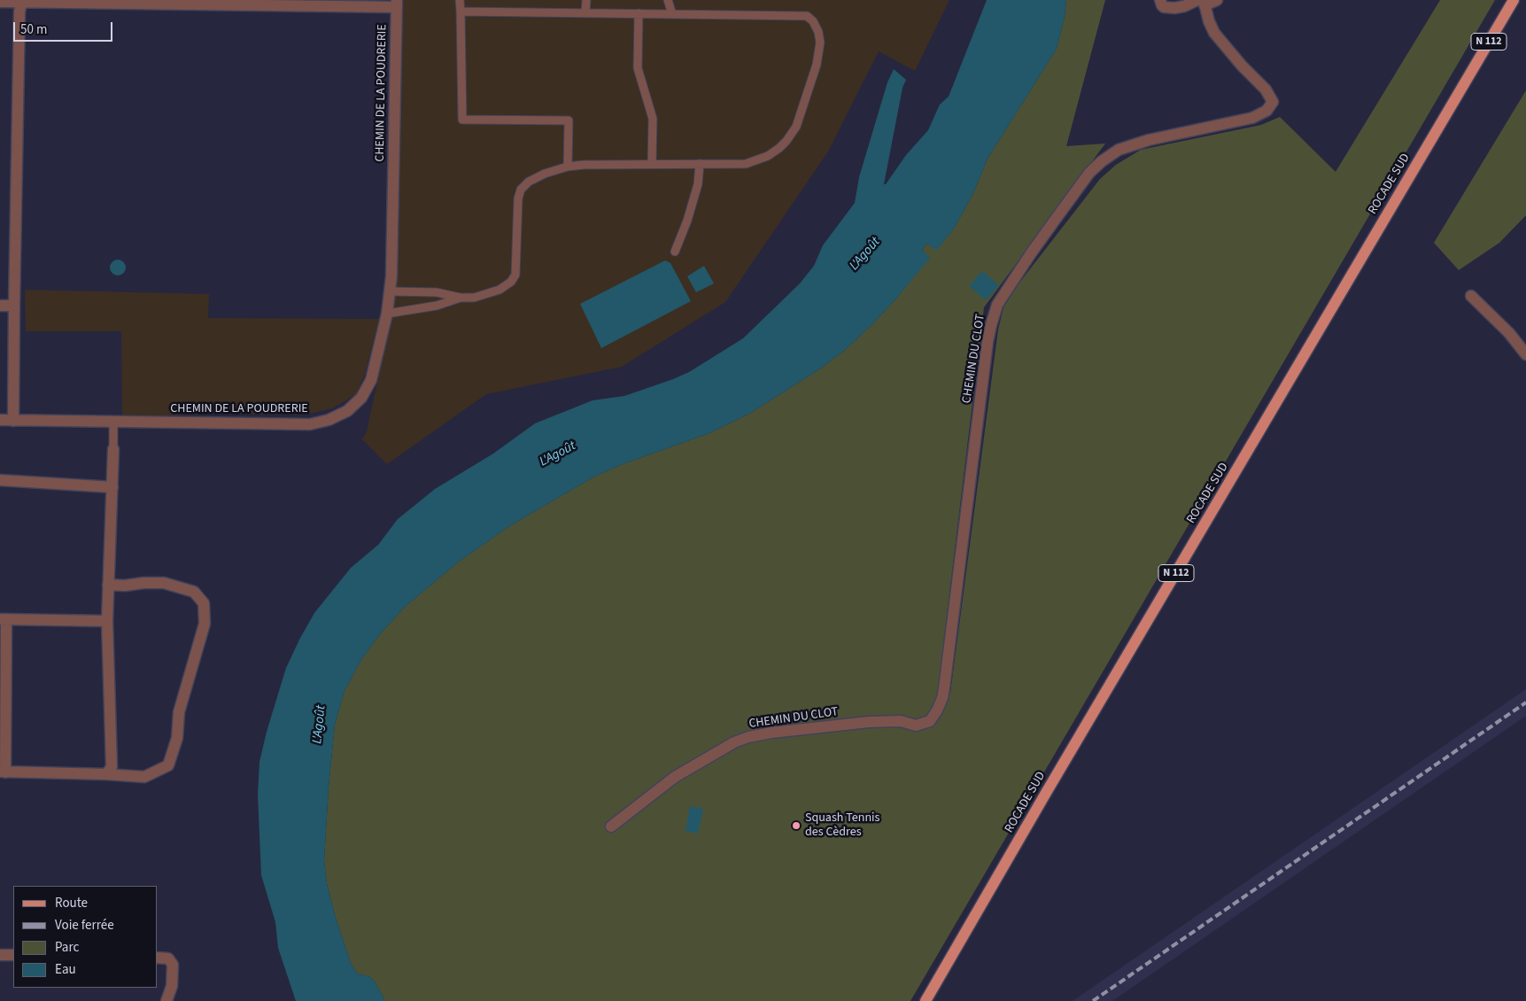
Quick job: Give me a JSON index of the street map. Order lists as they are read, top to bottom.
{
  "streets": {
    "main road": ["N 112", "ROCADE SUD"],
    "street": ["CHEMIN DE LA POUDRERIE", "CHEMIN DU CLOT"]
  },
  "water": ["L'Agoût"],
  "places": ["Squash Tennis des Cèdres"],
  "legend": [
    "Route",
    "Voie ferrée",
    "Parc",
    "Eau"
  ],
  "scale_bar": "50 m"
}
